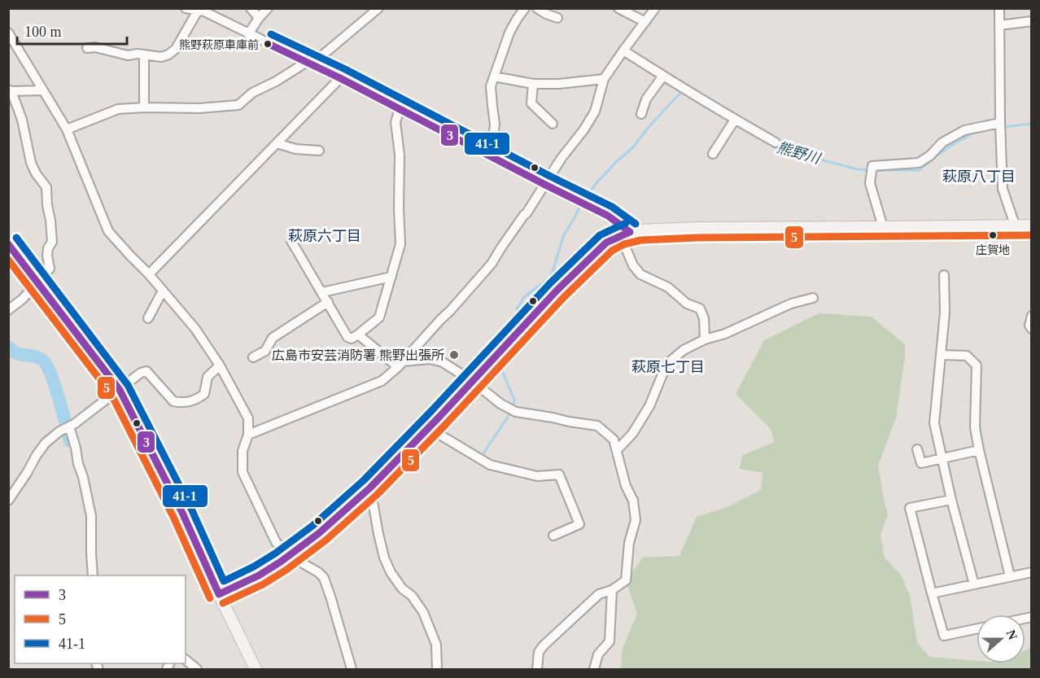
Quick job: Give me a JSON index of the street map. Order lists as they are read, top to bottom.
{
  "districts": ["萩原八丁目", "萩原六丁目", "萩原七丁目"],
  "water": ["熊野川"],
  "places": ["熊野萩原車庫前", "庄賀地", "広島市安芸消防署 熊野出張所"],
  "lines": ["transit line 41-1", "transit line 3", "transit line 5"],
  "legend": ["3", "5", "41-1"],
  "scale_bar": "100 m",
  "north": "right"
}
